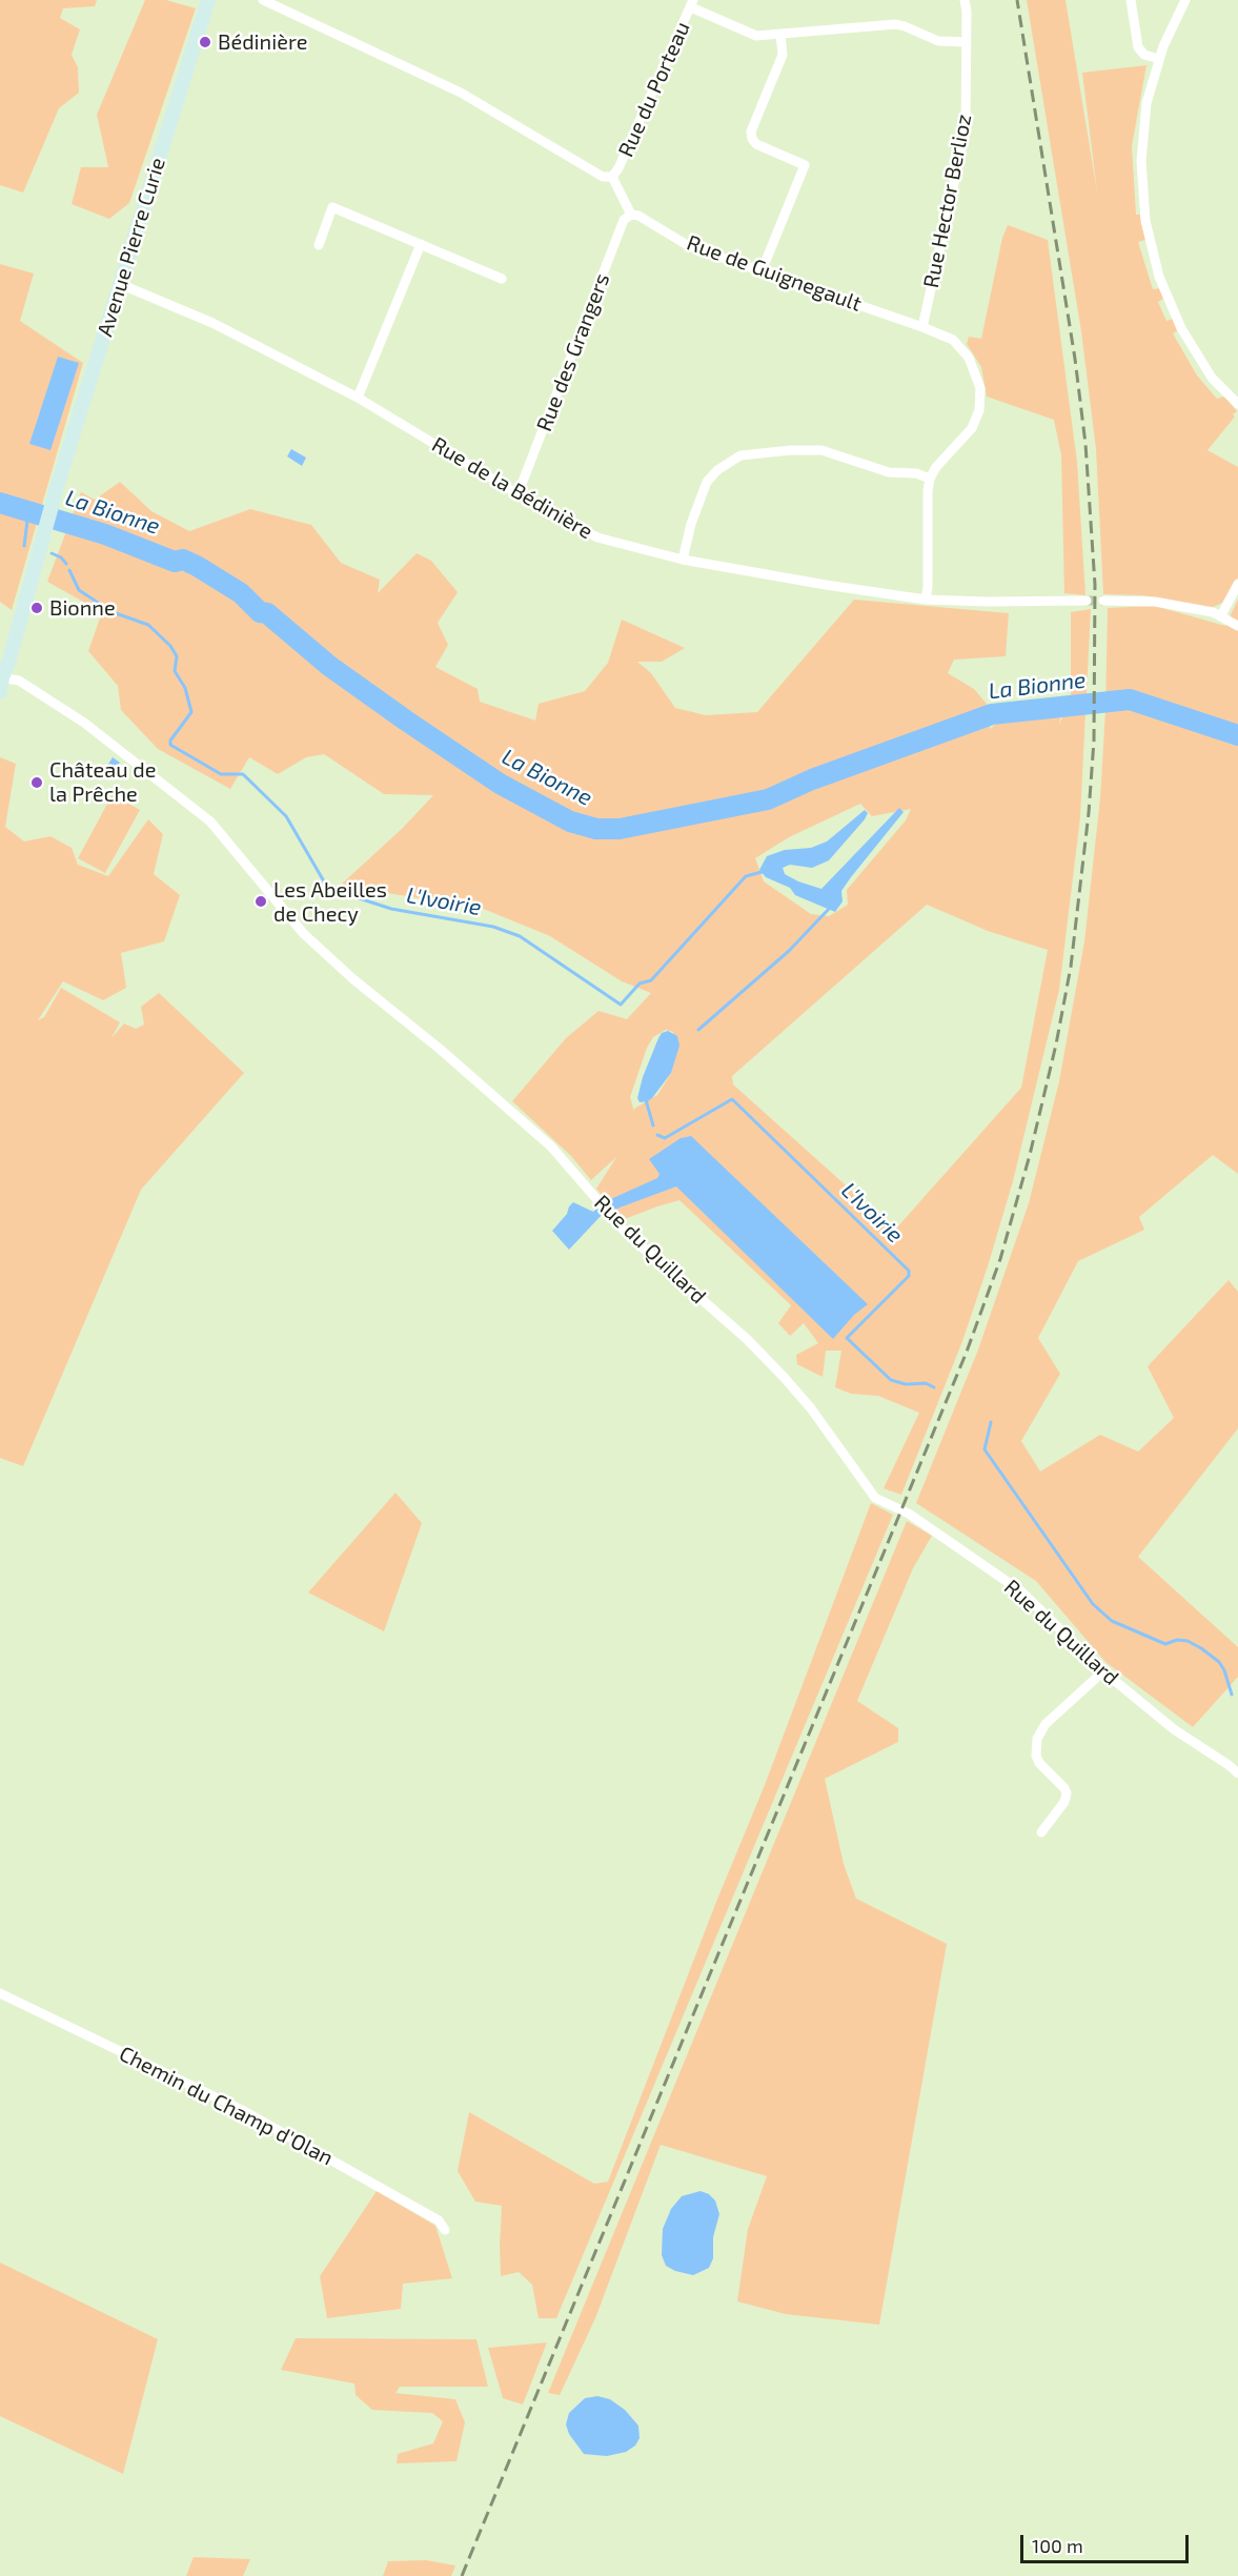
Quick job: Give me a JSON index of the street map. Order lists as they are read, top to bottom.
{
  "streets": {
    "main road": ["Avenue Pierre Curie"],
    "street": [
      "Rue du Porteau",
      "Rue Hector Berlioz",
      "Rue de Guignegault",
      "Rue des Grangers",
      "Rue de la Bédinière",
      "Rue du Quillard",
      "Chemin du Champ d'Olan"
    ]
  },
  "crossings": [
    ["Rue Hector Berlioz", "Rue de Guignegault"],
    ["Avenue Pierre Curie", "Rue de la Bédinière"],
    ["Avenue Pierre Curie", "Rue du Quillard"],
    ["Rue de Guignegault", "Rue des Grangers"],
    ["Rue des Grangers", "Rue de la Bédinière"]
  ],
  "water": ["La Bionne", "L'Ivoirie"],
  "places": [
    "Bédinière",
    "Bionne",
    "Château de la Prêche",
    "Les Abeilles de Checy"
  ],
  "scale_bar": "100 m"
}
